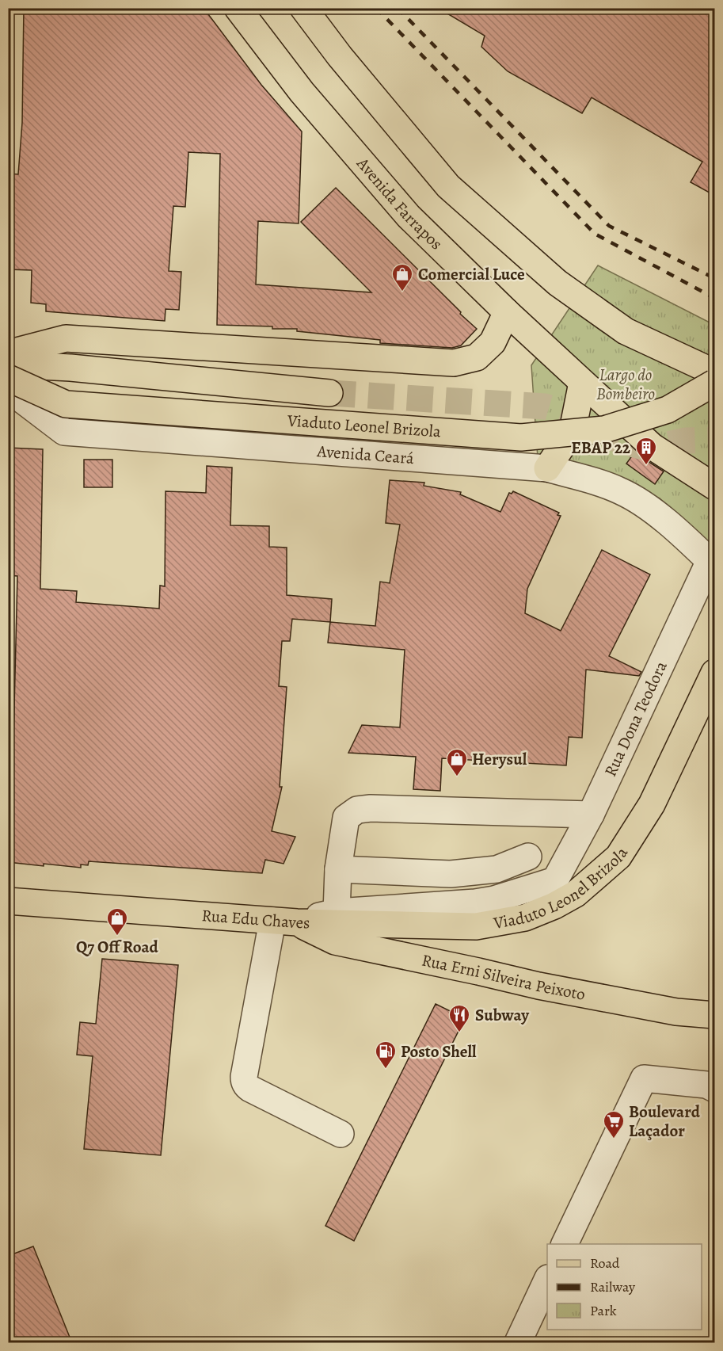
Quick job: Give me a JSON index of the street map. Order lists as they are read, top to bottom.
{
  "streets": {
    "main road": [
      "Avenida Farrapos",
      "Viaduto Leonel Brizola",
      "Rua Edu Chaves",
      "Rua Erni Silveira Peixoto"
    ],
    "street": ["Avenida Ceará", "Rua Dona Teodora"]
  },
  "crossings": [
    ["Viaduto Leonel Brizola", "Rua Edu Chaves"],
    ["Viaduto Leonel Brizola", "Rua Erni Silveira Peixoto"],
    ["Avenida Ceará", "Rua Dona Teodora"],
    ["Rua Dona Teodora", "Rua Edu Chaves"],
    ["Rua Edu Chaves", "Rua Erni Silveira Peixoto"]
  ],
  "parks": ["Largo do Bombeiro"],
  "places": {
    "shop": ["Comercial Luce", "Herysul", "Q7 Off Road"],
    "building": ["EBAP 22"],
    "restaurant": ["Subway"],
    "fuel station": ["Posto Shell"],
    "supermarket": ["Boulevard Laçador"]
  },
  "legend": ["Road", "Railway", "Park"]
}
